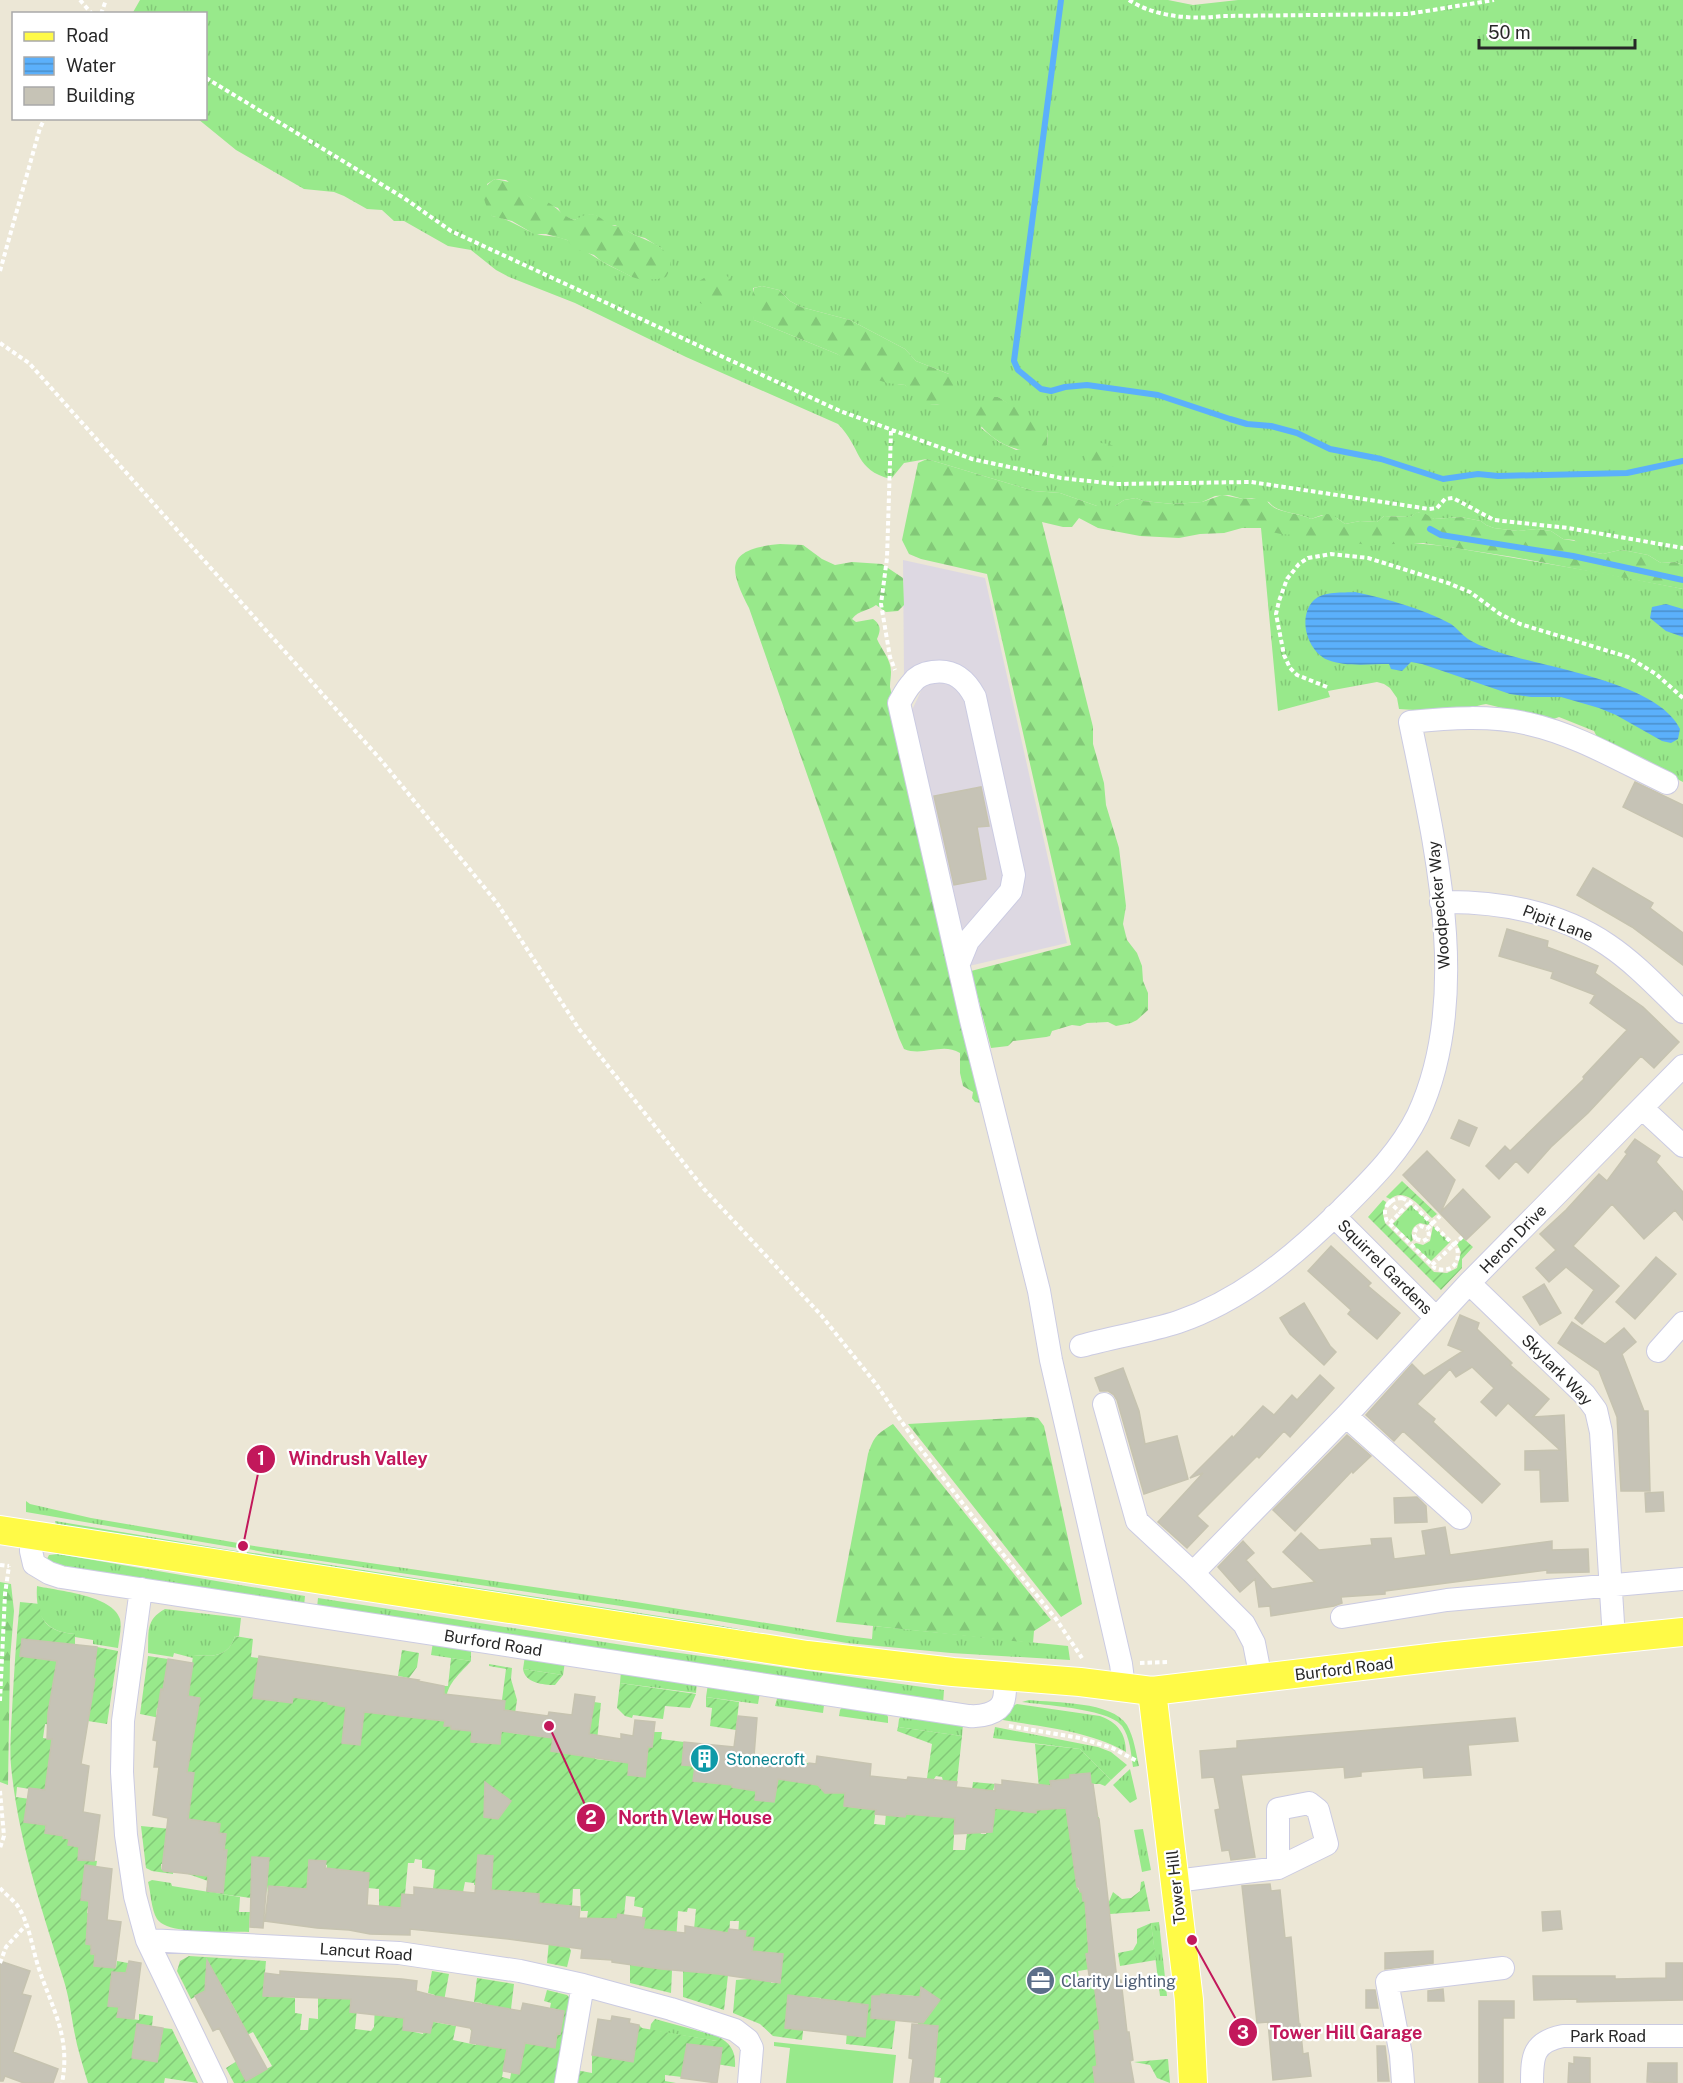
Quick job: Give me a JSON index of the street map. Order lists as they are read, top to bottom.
{
  "streets": {
    "main road": ["Burford Road", "Tower Hill"],
    "street": [
      "Woodpecker Way",
      "Pipit Lane",
      "Heron Drive",
      "Squirrel Gardens",
      "Skylark Way",
      "Lancut Road",
      "Park Road"
    ]
  },
  "crossings": [
    ["Woodpecker Way", "Pipit Lane"],
    ["Woodpecker Way", "Squirrel Gardens"],
    ["Heron Drive", "Squirrel Gardens"],
    ["Heron Drive", "Skylark Way"],
    ["Skylark Way", "Burford Road"],
    ["Burford Road", "Tower Hill"]
  ],
  "places": {
    "other": ["Windrush Valley", "North Vlew House", "Tower Hill Garage"],
    "building": ["Stonecroft"],
    "office": ["Clarity Lighting"]
  },
  "legend": ["Road", "Water", "Building"],
  "scale_bar": "50 m"
}
